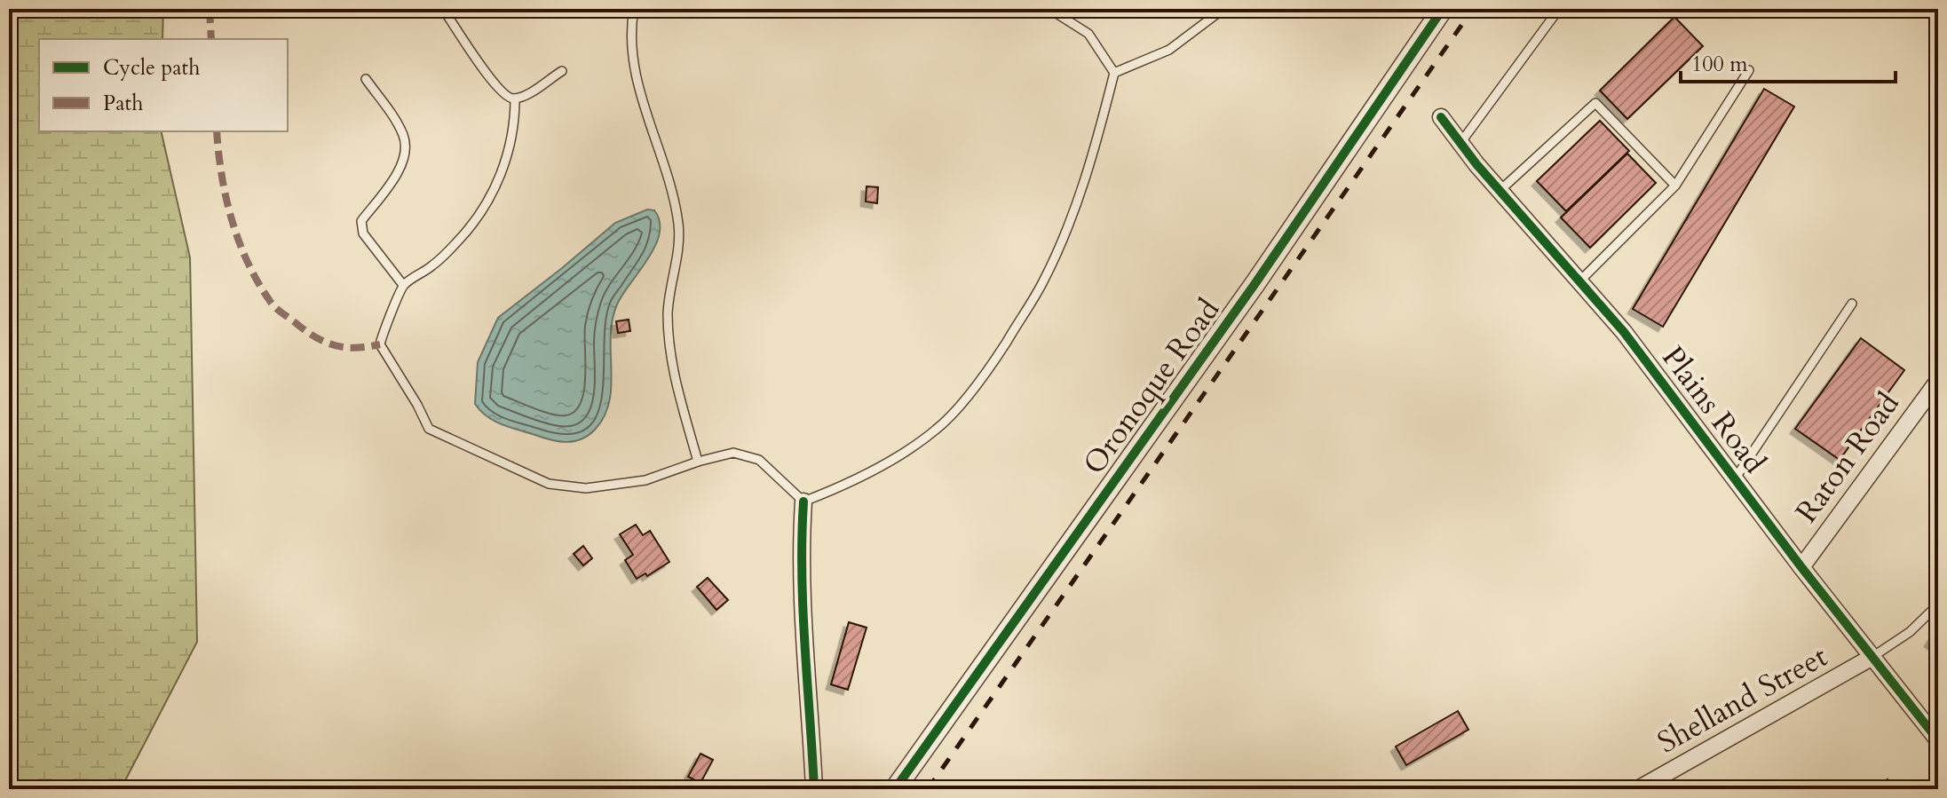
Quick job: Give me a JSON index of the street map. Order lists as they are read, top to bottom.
{
  "streets": {
    "street": [
      "Oronoque Road",
      "Plains Road",
      "Raton Road",
      "Shelland Street"
    ]
  },
  "crossings": [
    ["Plains Road", "Raton Road"],
    ["Plains Road", "Shelland Street"]
  ],
  "legend": ["Cycle path", "Path"],
  "scale_bar": "100 m"
}
